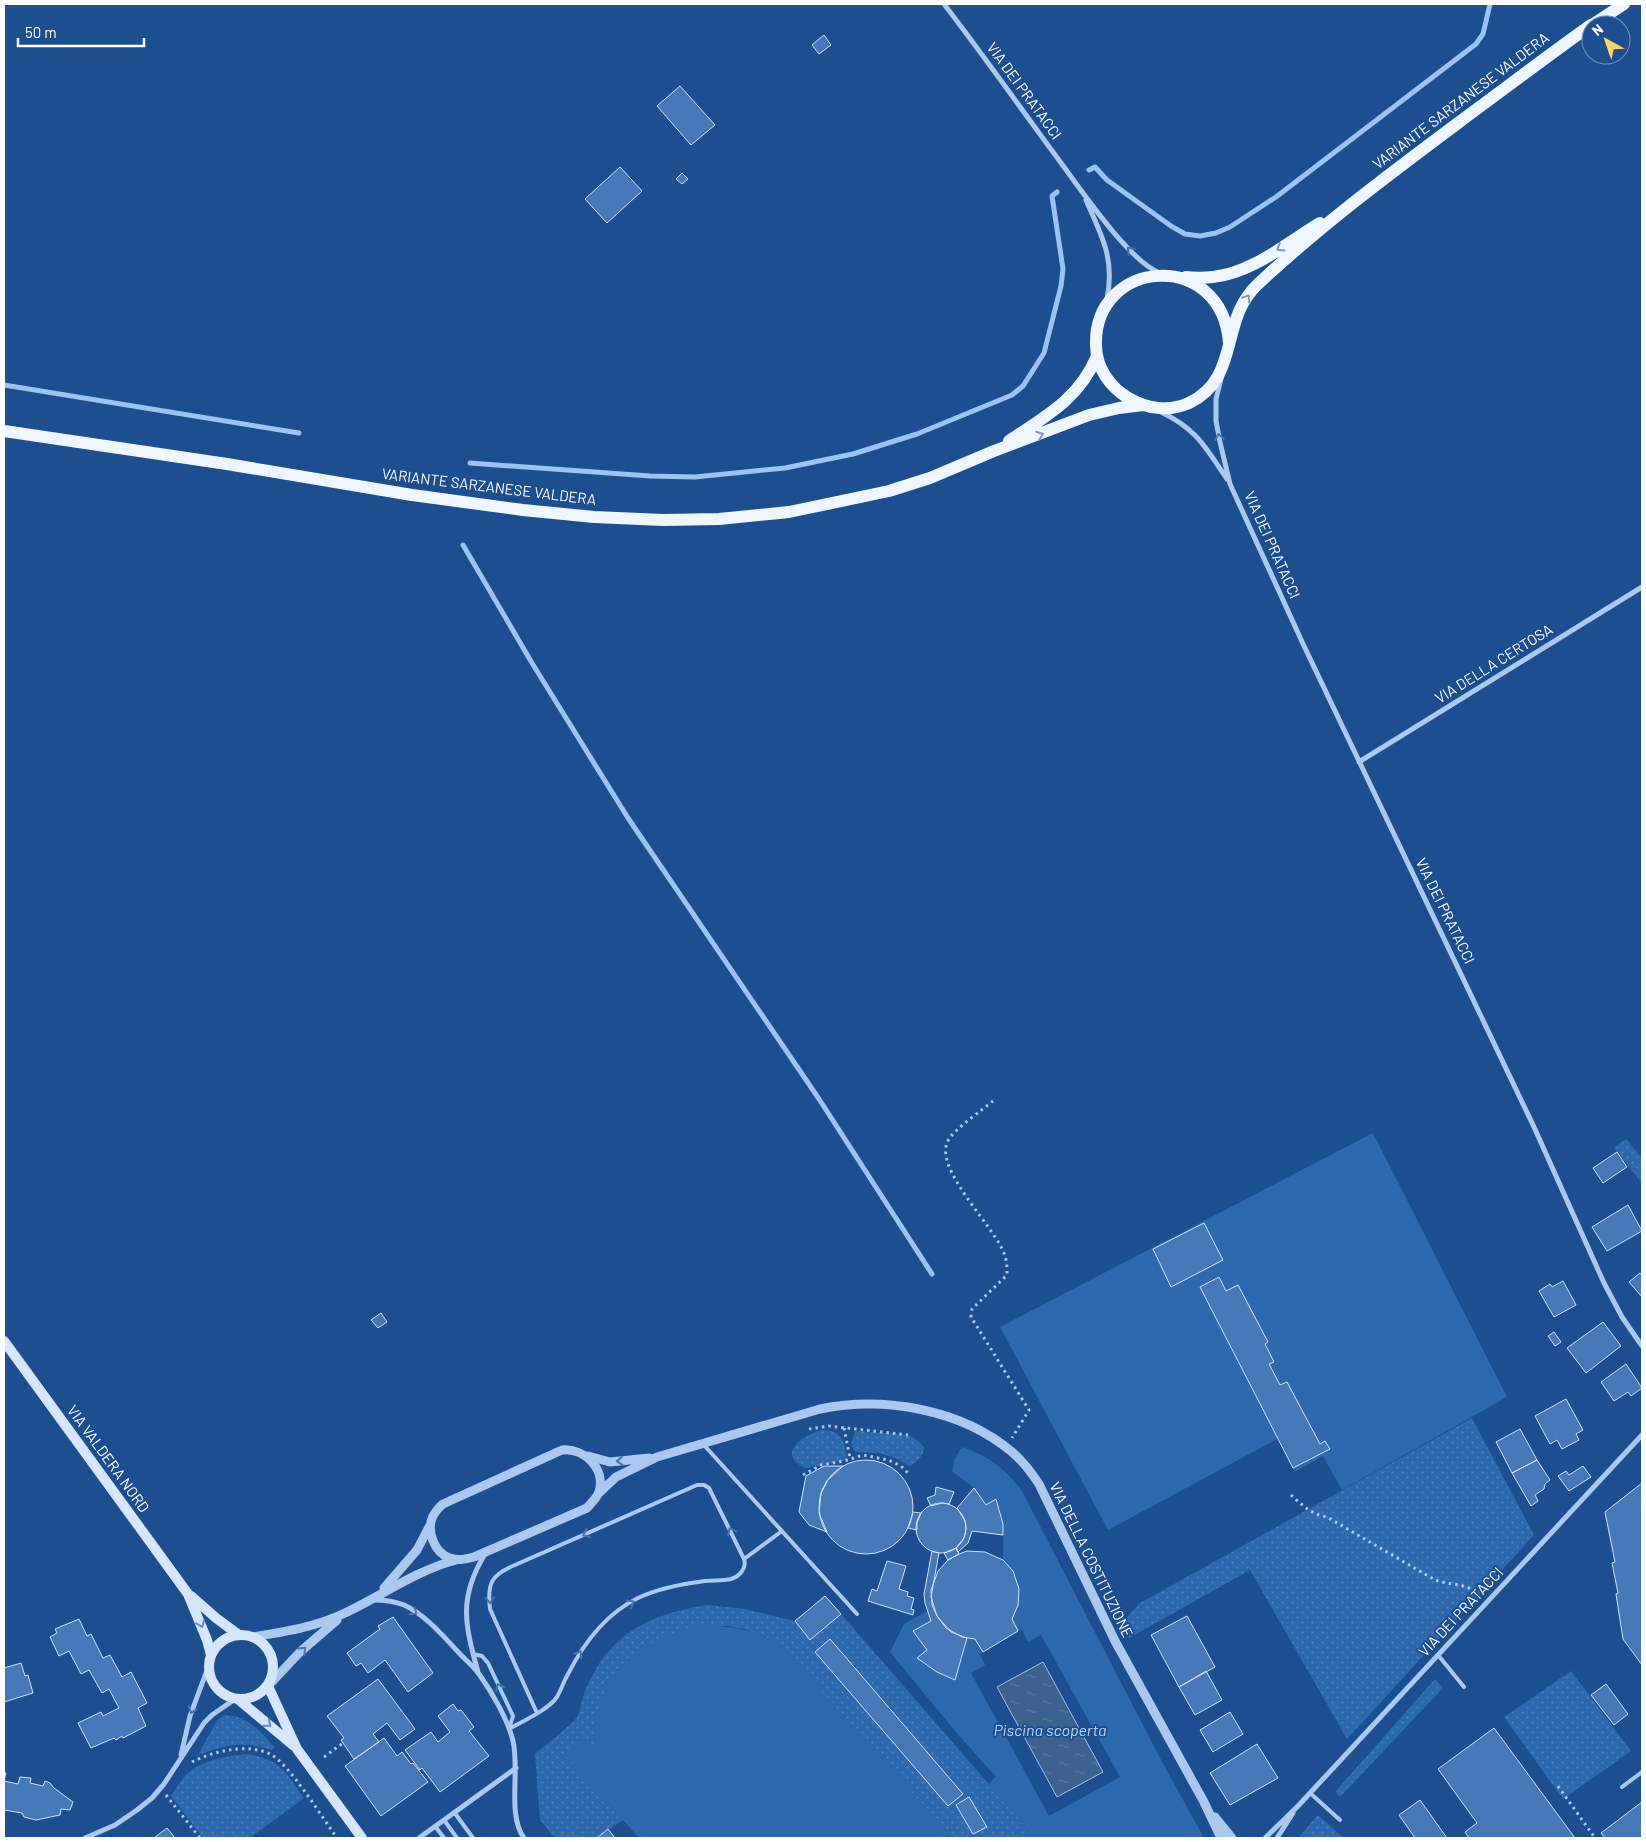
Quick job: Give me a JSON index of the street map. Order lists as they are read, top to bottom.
{
  "streets": {
    "main road": ["VARIANTE SARZANESE VALDERA", "VIA VALDERA NORD"],
    "street": ["VIA DEI PRATACCI", "VIA DELLA CERTOSA", "VIA DELLA COSTITUZIONE"]
  },
  "crossings": [
    ["VIA DEI PRATACCI", "VARIANTE SARZANESE VALDERA"],
    ["VIA DEI PRATACCI", "VIA DELLA CERTOSA"]
  ],
  "water": ["Piscina scoperta"],
  "scale_bar": "50 m",
  "north": "top left"
}
